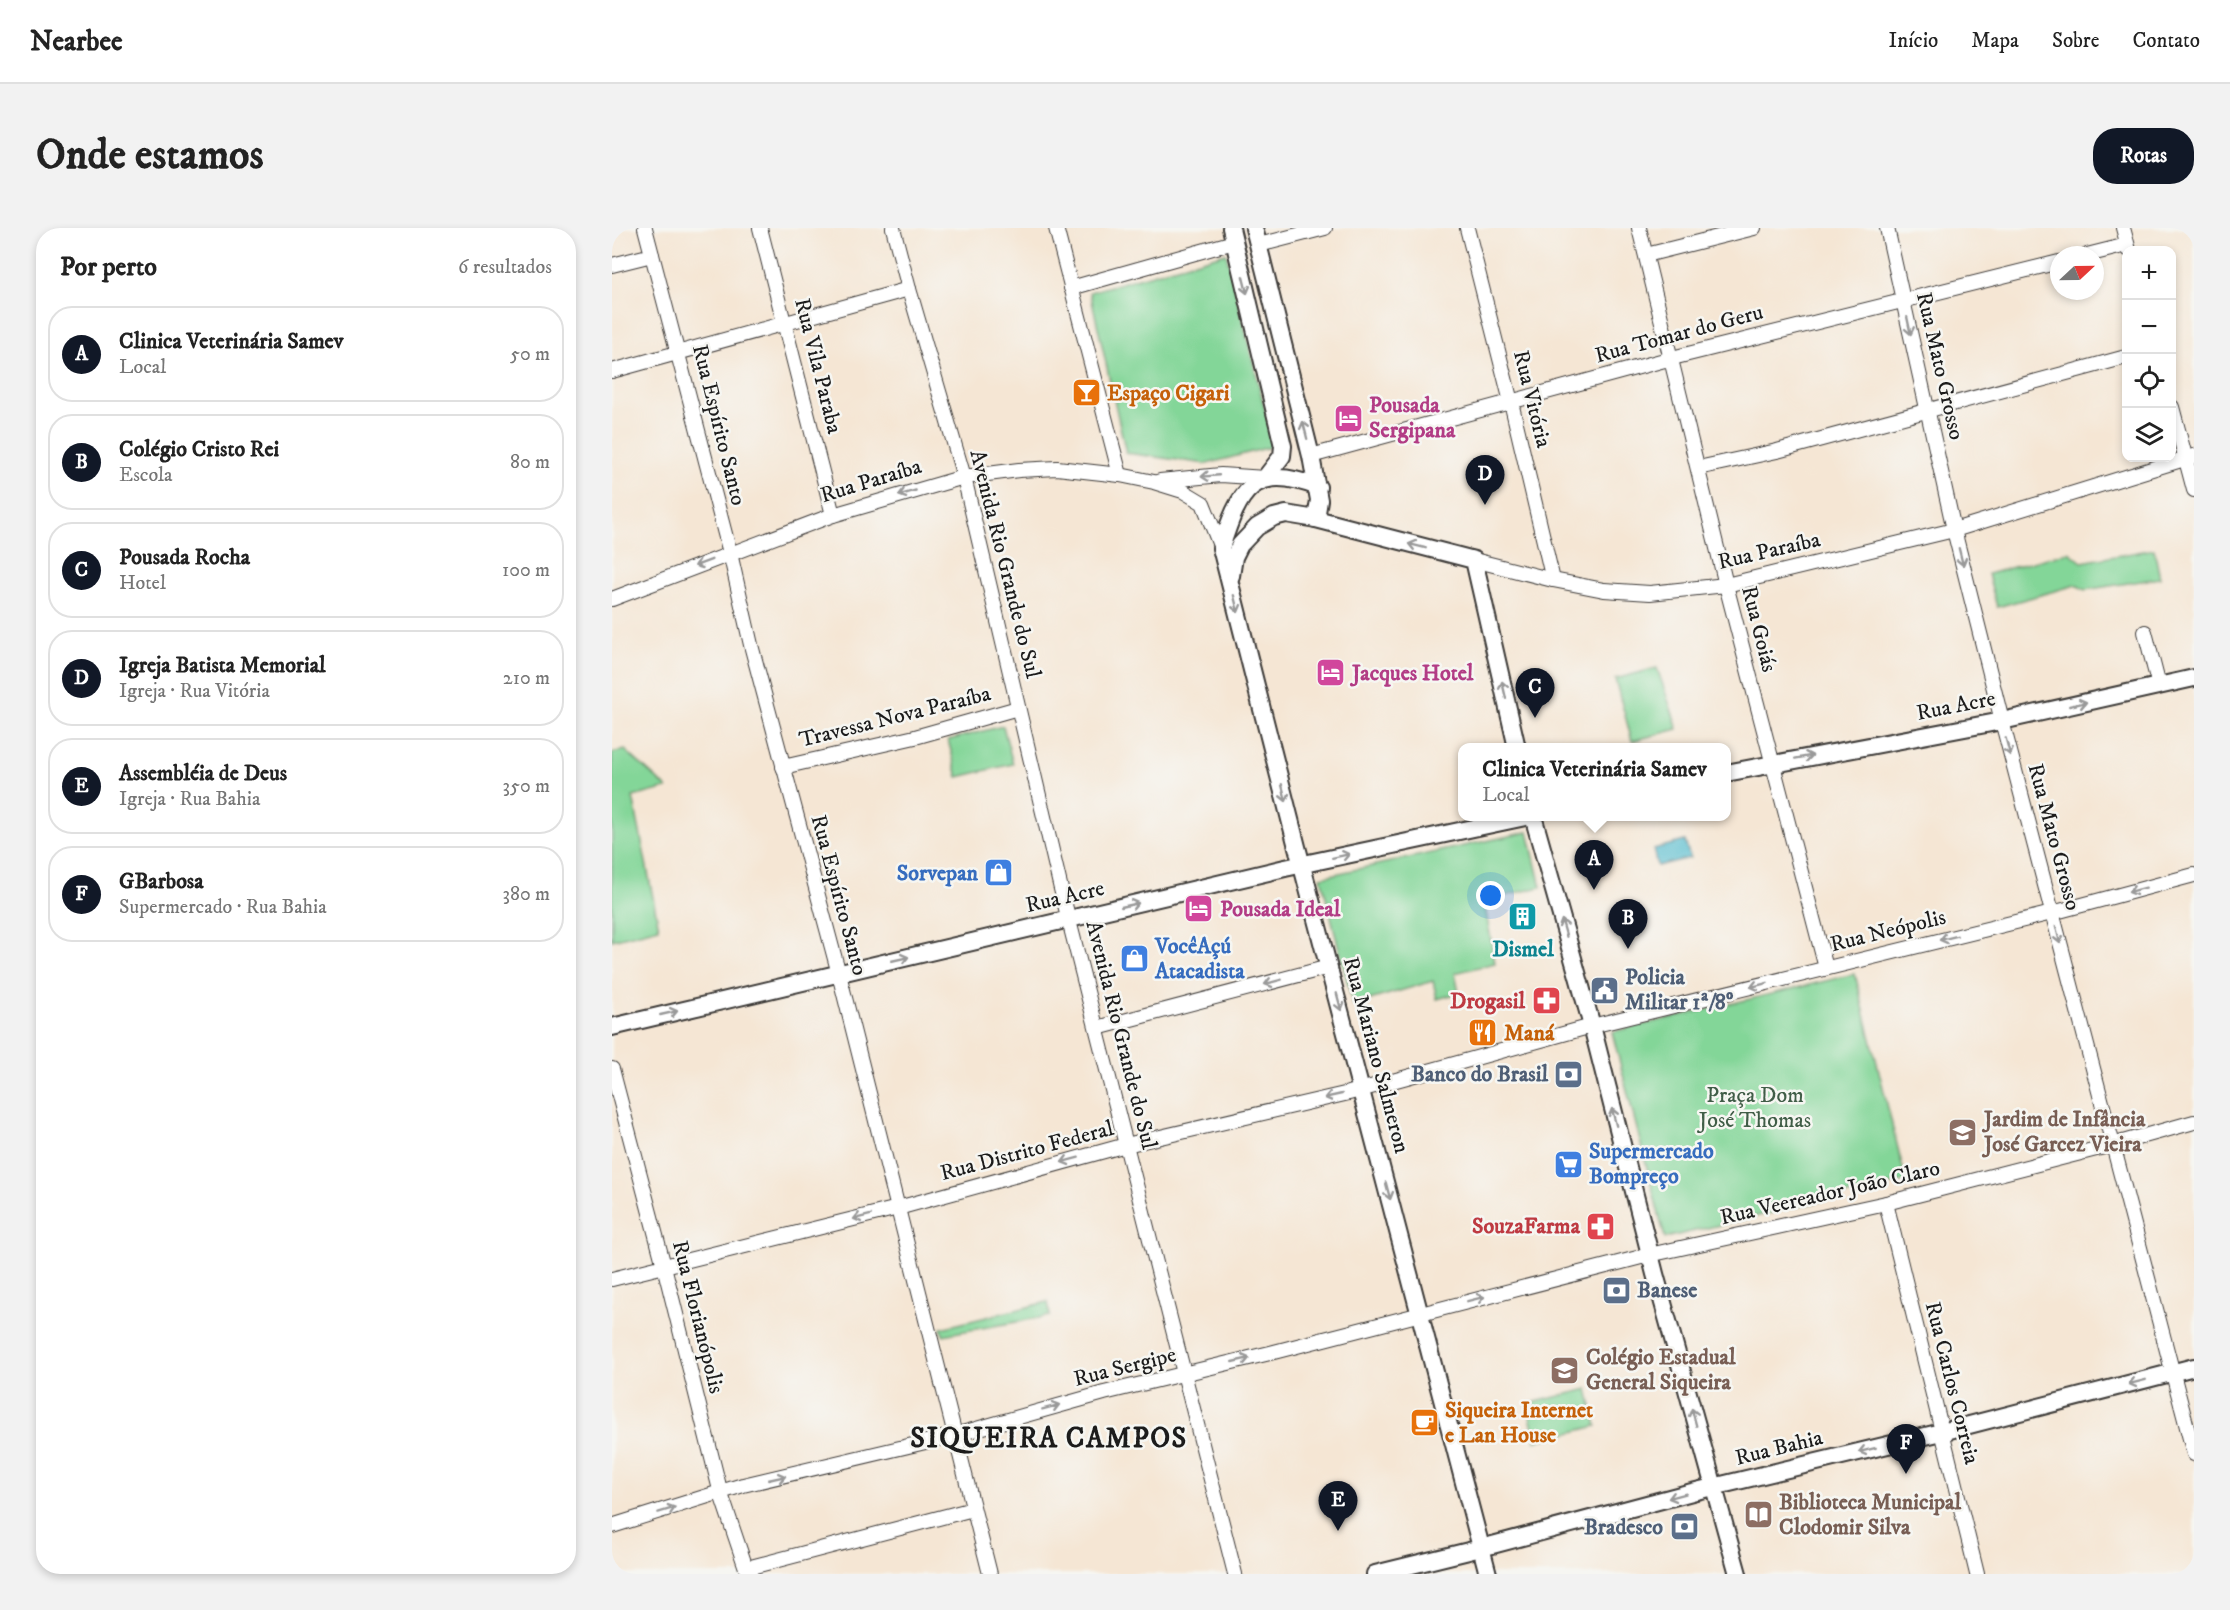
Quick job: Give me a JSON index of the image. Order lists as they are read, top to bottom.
{
  "streets": {
    "main road": [
      "Rua Paraíba",
      "Rua Acre",
      "Rua Mariano Salmeron",
      "Rua Bahia"
    ],
    "street": [
      "Rua Tomar do Geru",
      "Rua Vila Paraba",
      "Rua Mato Grosso",
      "Rua Vitória",
      "Rua Espírito Santo",
      "Avenida Rio Grande do Sul",
      "Rua Goiás",
      "Travessa Nova Paraíba",
      "Rua Neópolis",
      "Rua Distrito Federal",
      "Rua Veereador João Claro",
      "Rua Florianópolis",
      "Rua Sergipe",
      "Rua Carlos Correia"
    ]
  },
  "crossings": [
    ["Rua Tomar do Geru", "Rua Mato Grosso"],
    ["Rua Tomar do Geru", "Rua Vitória"],
    ["Rua Tomar do Geru", "Rua Goiás"],
    ["Rua Vila Paraba", "Rua Paraíba"],
    ["Rua Mato Grosso", "Rua Paraíba"],
    ["Rua Mato Grosso", "Rua Acre"],
    ["Rua Mato Grosso", "Rua Neópolis"],
    ["Rua Mato Grosso", "Rua Veereador João Claro"],
    ["Rua Mato Grosso", "Rua Bahia"],
    ["Rua Vitória", "Rua Paraíba"],
    ["Rua Espírito Santo", "Rua Paraíba"],
    ["Rua Espírito Santo", "Rua Acre"],
    ["Rua Espírito Santo", "Travessa Nova Paraíba"],
    ["Rua Espírito Santo", "Rua Distrito Federal"],
    ["Rua Espírito Santo", "Rua Sergipe"],
    ["Rua Paraíba", "Avenida Rio Grande do Sul"],
    ["Rua Paraíba", "Rua Goiás"],
    ["Rua Paraíba", "Rua Mariano Salmeron"],
    ["Avenida Rio Grande do Sul", "Rua Acre"],
    ["Avenida Rio Grande do Sul", "Travessa Nova Paraíba"],
    ["Avenida Rio Grande do Sul", "Rua Distrito Federal"],
    ["Avenida Rio Grande do Sul", "Rua Sergipe"],
    ["Rua Goiás", "Rua Acre"],
    ["Rua Goiás", "Rua Neópolis"],
    ["Rua Acre", "Rua Mariano Salmeron"],
    ["Rua Neópolis", "Rua Distrito Federal"],
    ["Rua Mariano Salmeron", "Rua Distrito Federal"],
    ["Rua Mariano Salmeron", "Rua Sergipe"],
    ["Rua Mariano Salmeron", "Rua Bahia"],
    ["Rua Distrito Federal", "Rua Florianópolis"],
    ["Rua Veereador João Claro", "Rua Sergipe"],
    ["Rua Veereador João Claro", "Rua Carlos Correia"],
    ["Rua Florianópolis", "Rua Sergipe"],
    ["Rua Carlos Correia", "Rua Bahia"]
  ],
  "one_way": [
    "Rua Mato Grosso",
    "Rua Acre",
    "Rua Neópolis",
    "Rua Mariano Salmeron",
    "Rua Distrito Federal",
    "Rua Sergipe",
    "Rua Bahia"
  ],
  "districts": ["SIQUEIRA CAMPOS"],
  "parks": ["Praça Dom José Thomas"],
  "places": {
    "bar": ["Espaço Cigari"],
    "hotel": ["Pousada Sergipana", "Jacques Hotel", "Pousada Ideal"],
    "shop": ["Sorvepan", "VocêAçú Atacadista"],
    "building": ["Dismel"],
    "public building": ["Policia Militar 1ª/8º"],
    "pharmacy": ["Drogasil", "SouzaFarma"],
    "restaurant": ["Maná"],
    "bank": ["Banco do Brasil", "Banese", "Bradesco"],
    "school or university": ["Jardim de Infância José Garcez Vieira", "Colégio Estadual General Siqueira"],
    "supermarket": ["Supermercado Bompreço"],
    "cafe": ["Siqueira Internet e Lan House"],
    "library": ["Biblioteca Municipal Clodomir Silva"]
  },
  "north": "right",
  "page": {
    "header": "Nearbee",
    "nav": [
      "Início",
      "Mapa",
      "Sobre",
      "Contato"
    ],
    "buttons": "Rotas",
    "title": "Onde estamos",
    "heading": ["Por perto", "6 resultados"],
    "map_buttons": ["+", "−"],
    "list": [
      {
        "mark": "A",
        "name": "Clinica Veterinária Samev",
        "note": "Local",
        "value": "50 m"
      },
      {
        "mark": "B",
        "name": "Colégio Cristo Rei",
        "note": "Escola",
        "value": "80 m"
      },
      {
        "mark": "C",
        "name": "Pousada Rocha",
        "note": "Hotel",
        "value": "100 m"
      },
      {
        "mark": "D",
        "name": "Igreja Batista Memorial",
        "note": "Igreja · Rua Vitória",
        "value": "210 m"
      },
      {
        "mark": "E",
        "name": "Assembléia de Deus",
        "note": "Igreja · Rua Bahia",
        "value": "350 m"
      },
      {
        "mark": "F",
        "name": "GBarbosa",
        "note": "Supermercado · Rua Bahia",
        "value": "380 m"
      }
    ],
    "pins": [
      "D",
      "C",
      "A",
      "B",
      "F",
      "E"
    ],
    "popup": ["Clinica Veterinária Samev", "Local"]
  }
}
